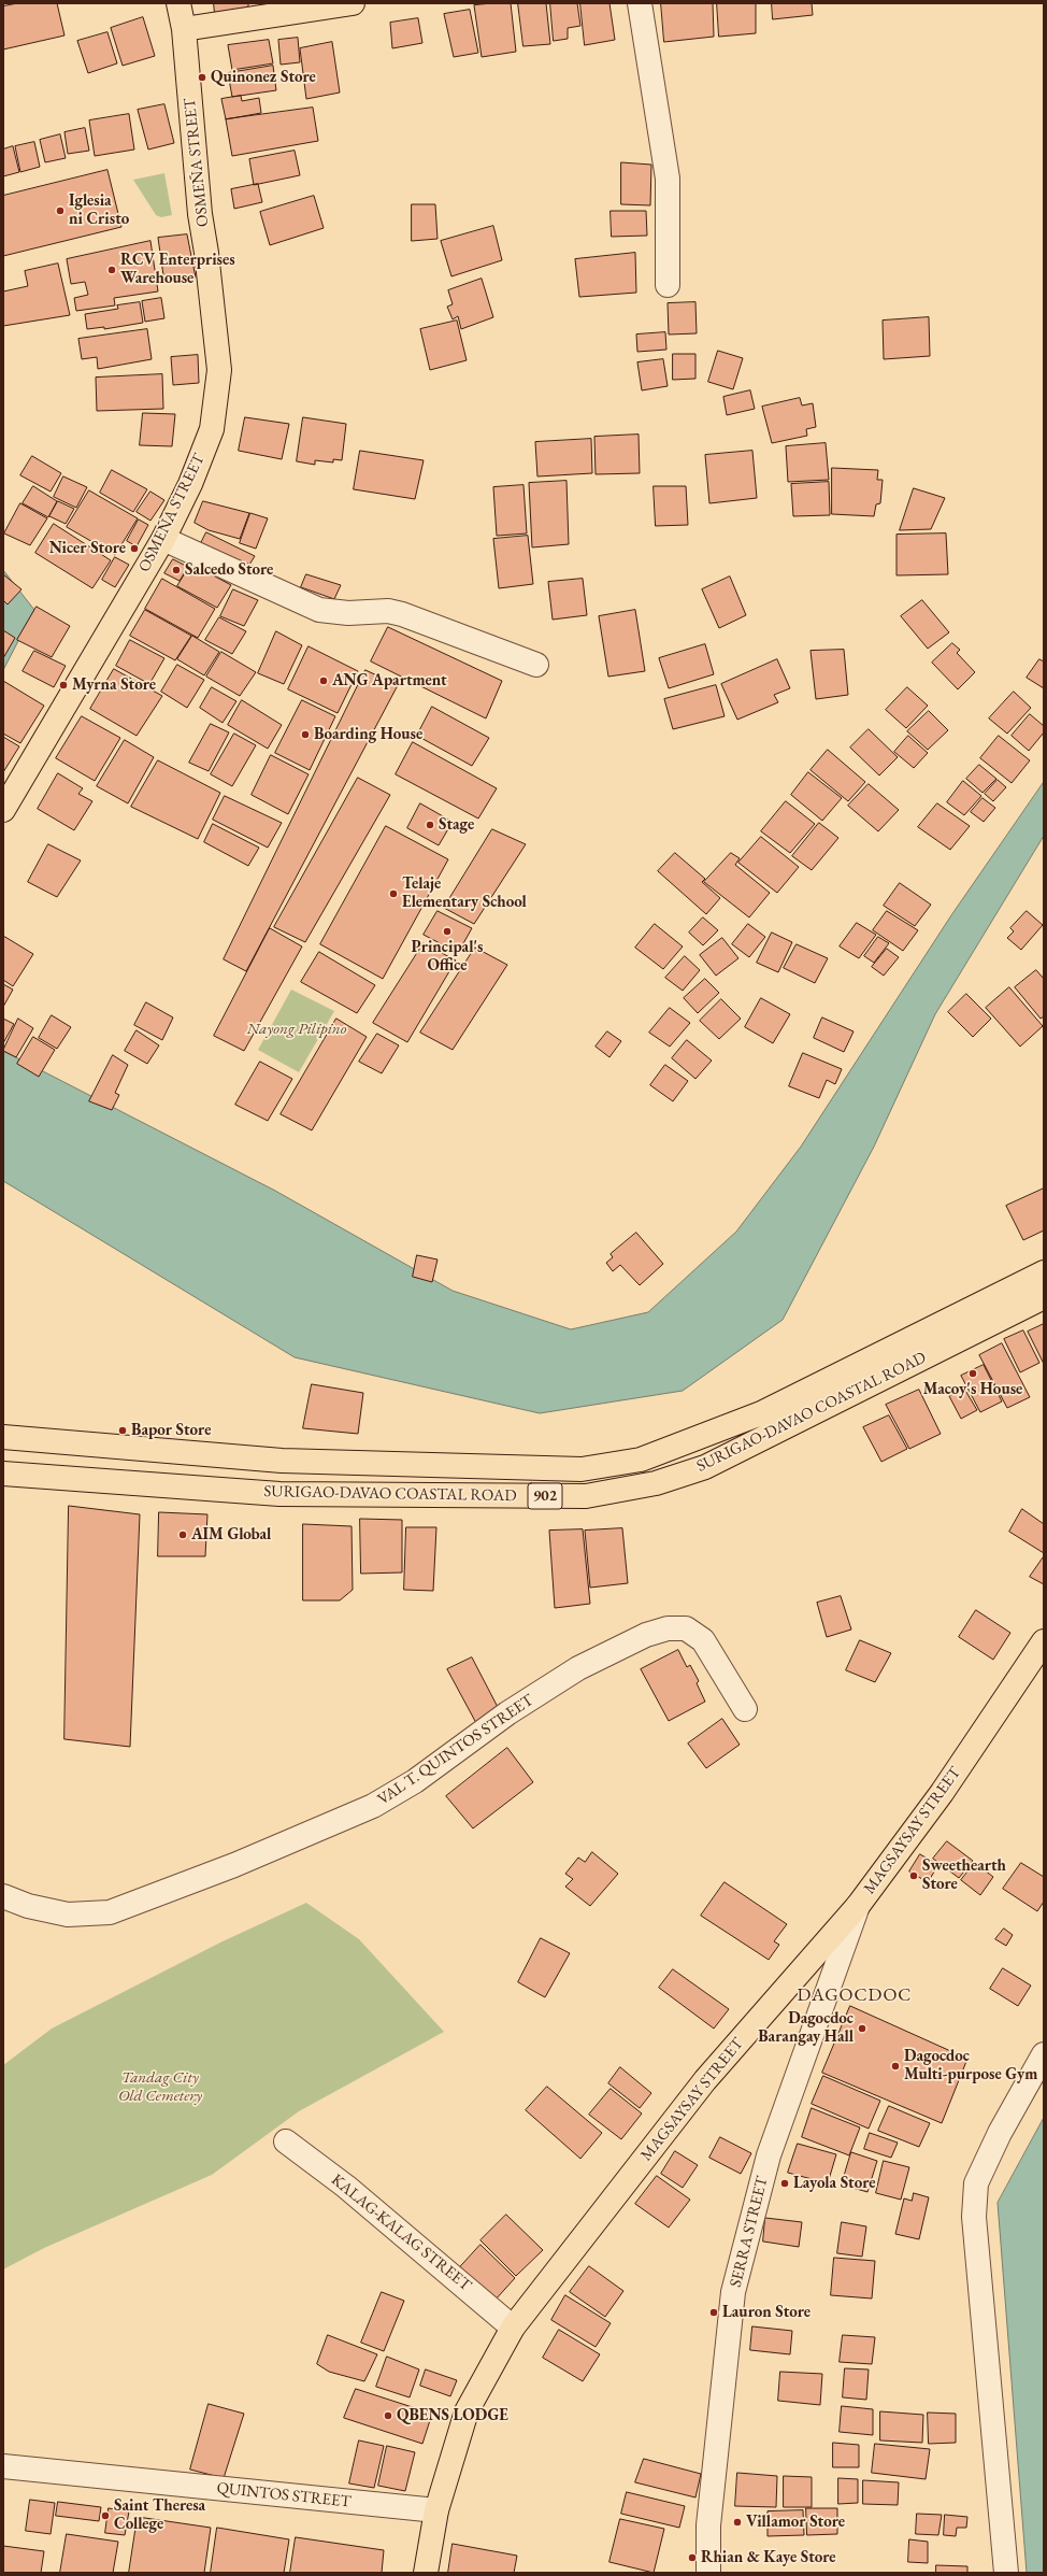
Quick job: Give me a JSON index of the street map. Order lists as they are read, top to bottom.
{
  "streets": {
    "main road": [
      "OSMEÑA STREET",
      "SURIGAO-DAVAO COASTAL ROAD",
      "902",
      "MAGSAYSAY STREET"
    ],
    "street": [
      "VAL T. QUINTOS STREET",
      "SERRA STREET",
      "KALAG-KALAG STREET",
      "QUINTOS STREET"
    ]
  },
  "crossings": [
    ["MAGSAYSAY STREET", "SERRA STREET"],
    ["MAGSAYSAY STREET", "KALAG-KALAG STREET"],
    ["MAGSAYSAY STREET", "QUINTOS STREET"]
  ],
  "districts": ["DAGOCDOC"],
  "parks": ["Nayong Pilipino", "Tandag City Old Cemetery"],
  "places": [
    "Quinonez Store",
    "Iglesia ni Cristo",
    "RCV Enterprises Warehouse",
    "Nicer Store",
    "Salcedo Store",
    "ANG Apartment",
    "Myrna Store",
    "Boarding House",
    "Stage",
    "Telaje Elementary School",
    "Principal's Office",
    "Macoy's House",
    "Bapor Store",
    "AIM Global",
    "Sweethearth Store",
    "Dagocdoc Barangay Hall",
    "Dagocdoc Multi-purpose Gym",
    "Layola Store",
    "Lauron Store",
    "QBENS LODGE",
    "Saint Theresa College",
    "Villamor Store",
    "Rhian & Kaye Store"
  ]
}
